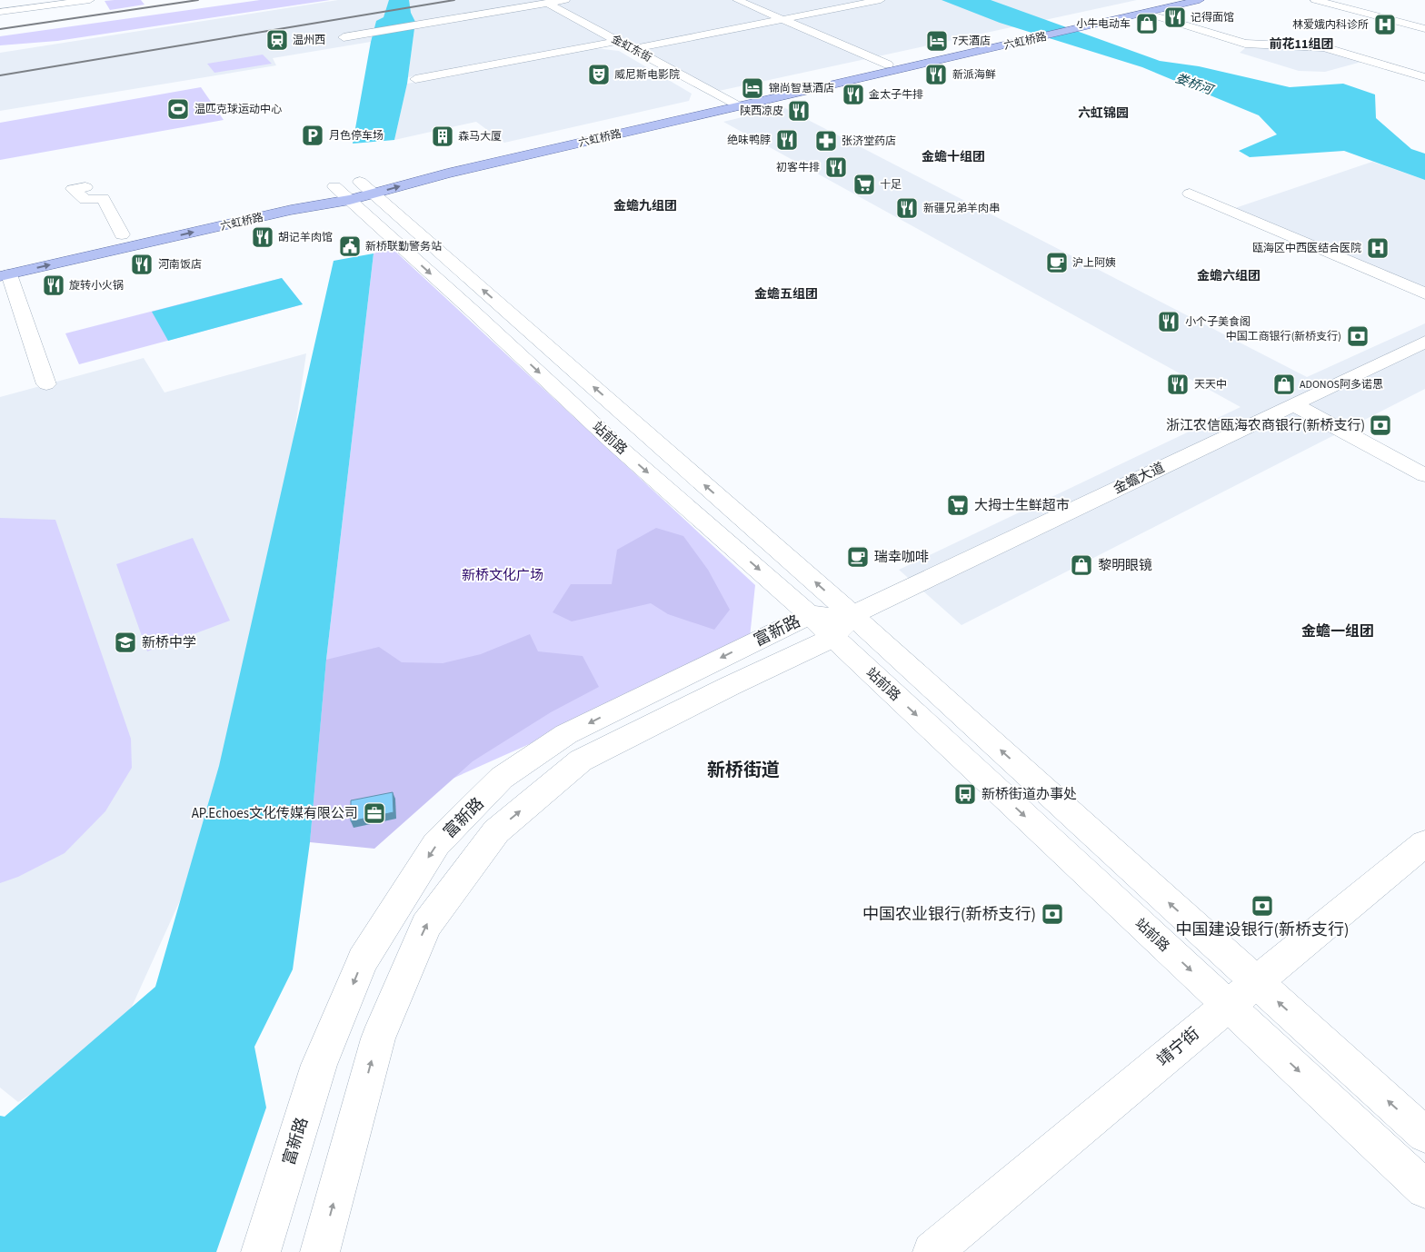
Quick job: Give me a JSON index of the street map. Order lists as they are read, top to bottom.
{
  "streets": {
    "main road": ["六虹桥路"],
    "street": [
      "金虹东街",
      "站前路",
      "金蟾大道",
      "富新路",
      "靖宁街"
    ]
  },
  "crossings": [
    ["六虹桥路", "金虹东街"],
    ["六虹桥路", "站前路"],
    ["站前路", "金蟾大道"],
    ["站前路", "富新路"],
    ["站前路", "靖宁街"],
    ["金蟾大道", "富新路"]
  ],
  "districts": [
    "前花11组团",
    "六虹锦园",
    "金蟾十组团",
    "金蟾九组团",
    "金蟾六组团",
    "金蟾五组团",
    "金蟾一组团",
    "新桥街道"
  ],
  "water": ["娄桥河"],
  "parks": ["新桥文化广场"],
  "places": {
    "restaurant": [
      "记得面馆",
      "新派海鲜",
      "金太子牛排",
      "陕西凉皮",
      "绝味鸭脖",
      "初客牛排",
      "新疆兄弟羊肉串",
      "胡记羊肉馆",
      "河南饭店",
      "旋转小火锅",
      "小个子美食阁",
      "天天中"
    ],
    "shop": ["小牛电动车", "ADONOS阿多诺思", "黎明眼镜"],
    "hospital": ["林爱娥内科诊所", "瓯海区中西医结合医院"],
    "station": ["温州西"],
    "hotel": ["7天酒店", "锦尚智慧酒店"],
    "theatre": ["威尼斯电影院"],
    "sports": ["温匹克球运动中心"],
    "parking": ["月色停车场"],
    "building": ["森马大厦"],
    "pharmacy": ["张济堂药店"],
    "supermarket": ["十足", "大拇士生鲜超市"],
    "public building": ["新桥联勤警务站"],
    "cafe": ["沪上阿姨", "瑞幸咖啡"],
    "bank": [
      "中国工商银行(新桥支行)",
      "浙江农信瓯海农商银行(新桥支行)",
      "中国建设银行(新桥支行)",
      "中国农业银行(新桥支行)"
    ],
    "school or university": ["新桥中学"],
    "bus stop": ["新桥街道办事处"],
    "office": ["AP.Echoes文化传媒有限公司"]
  }
}
